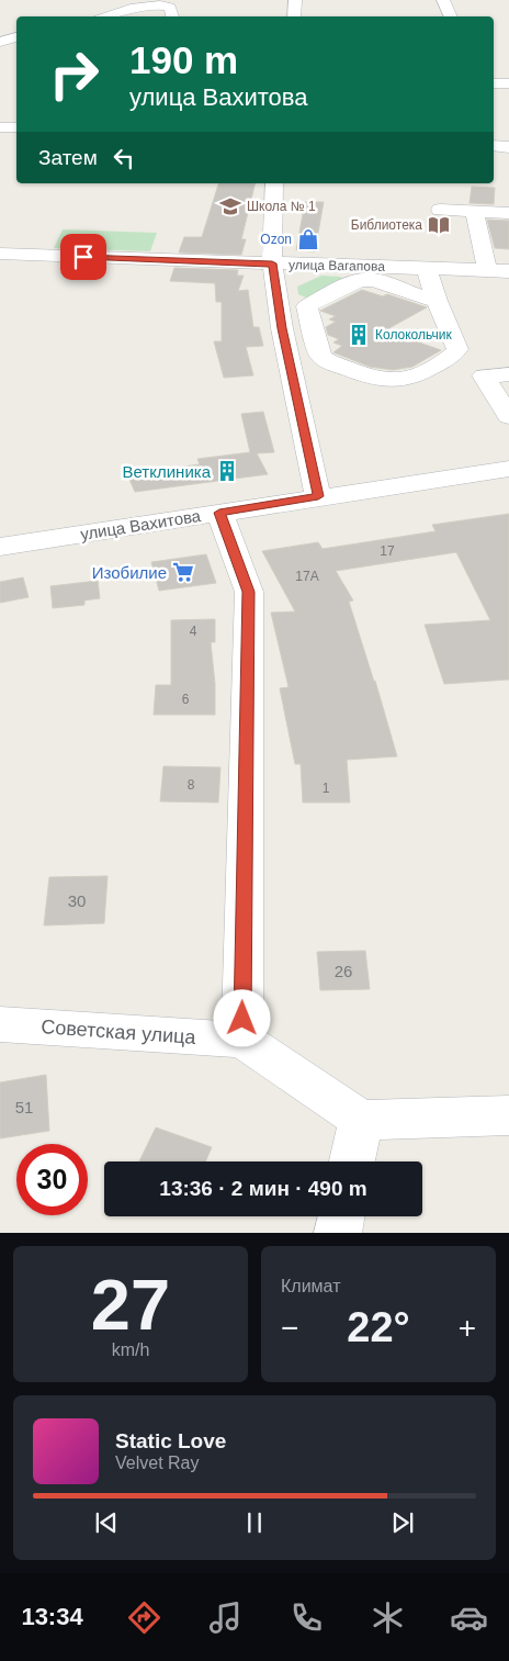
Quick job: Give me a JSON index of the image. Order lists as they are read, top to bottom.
{
  "streets": {
    "street": ["улица Вагапова", "улица Вахитова", "Советская улица"]
  },
  "places": {
    "school or university": ["Школа № 1"],
    "library": ["Библиотека"],
    "shop": ["Ozon"],
    "building": ["Колокольчик", "Ветклиника"],
    "supermarket": ["Изобилие"]
  },
  "house_numbers": [
    "17",
    "17А",
    "4",
    "6",
    "8",
    "1",
    "30",
    "26",
    "51"
  ],
  "page": {
    "turn": ["190 m", "улица Вахитова"],
    "then": "Затем",
    "limit": "30",
    "trip": "13:36 · 2 мин · 490 m",
    "tile": [
      ["27", "km/h"],
      "Климат"
    ],
    "heat": ["−", "22°", "+"],
    "song": ["Static Love", "Velvet Ray"],
    "tabs": "13:34"
  }
}
